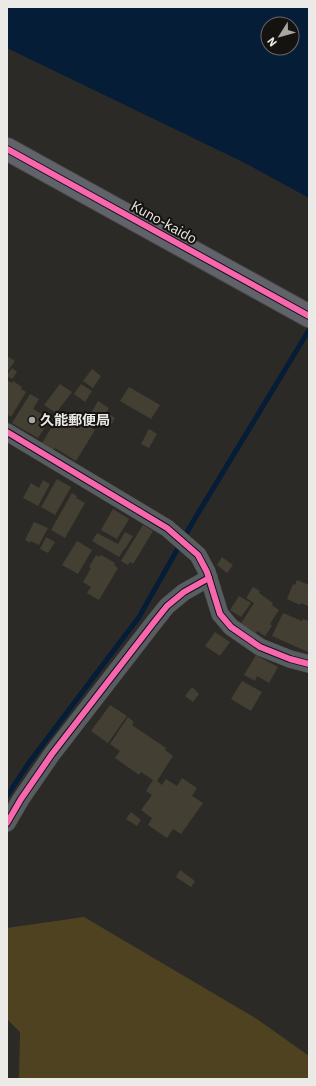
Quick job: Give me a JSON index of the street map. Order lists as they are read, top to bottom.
{
  "streets": {
    "highway": ["Kuno-kaido"]
  },
  "places": ["久能郵便局"],
  "north": "bottom left"
}
